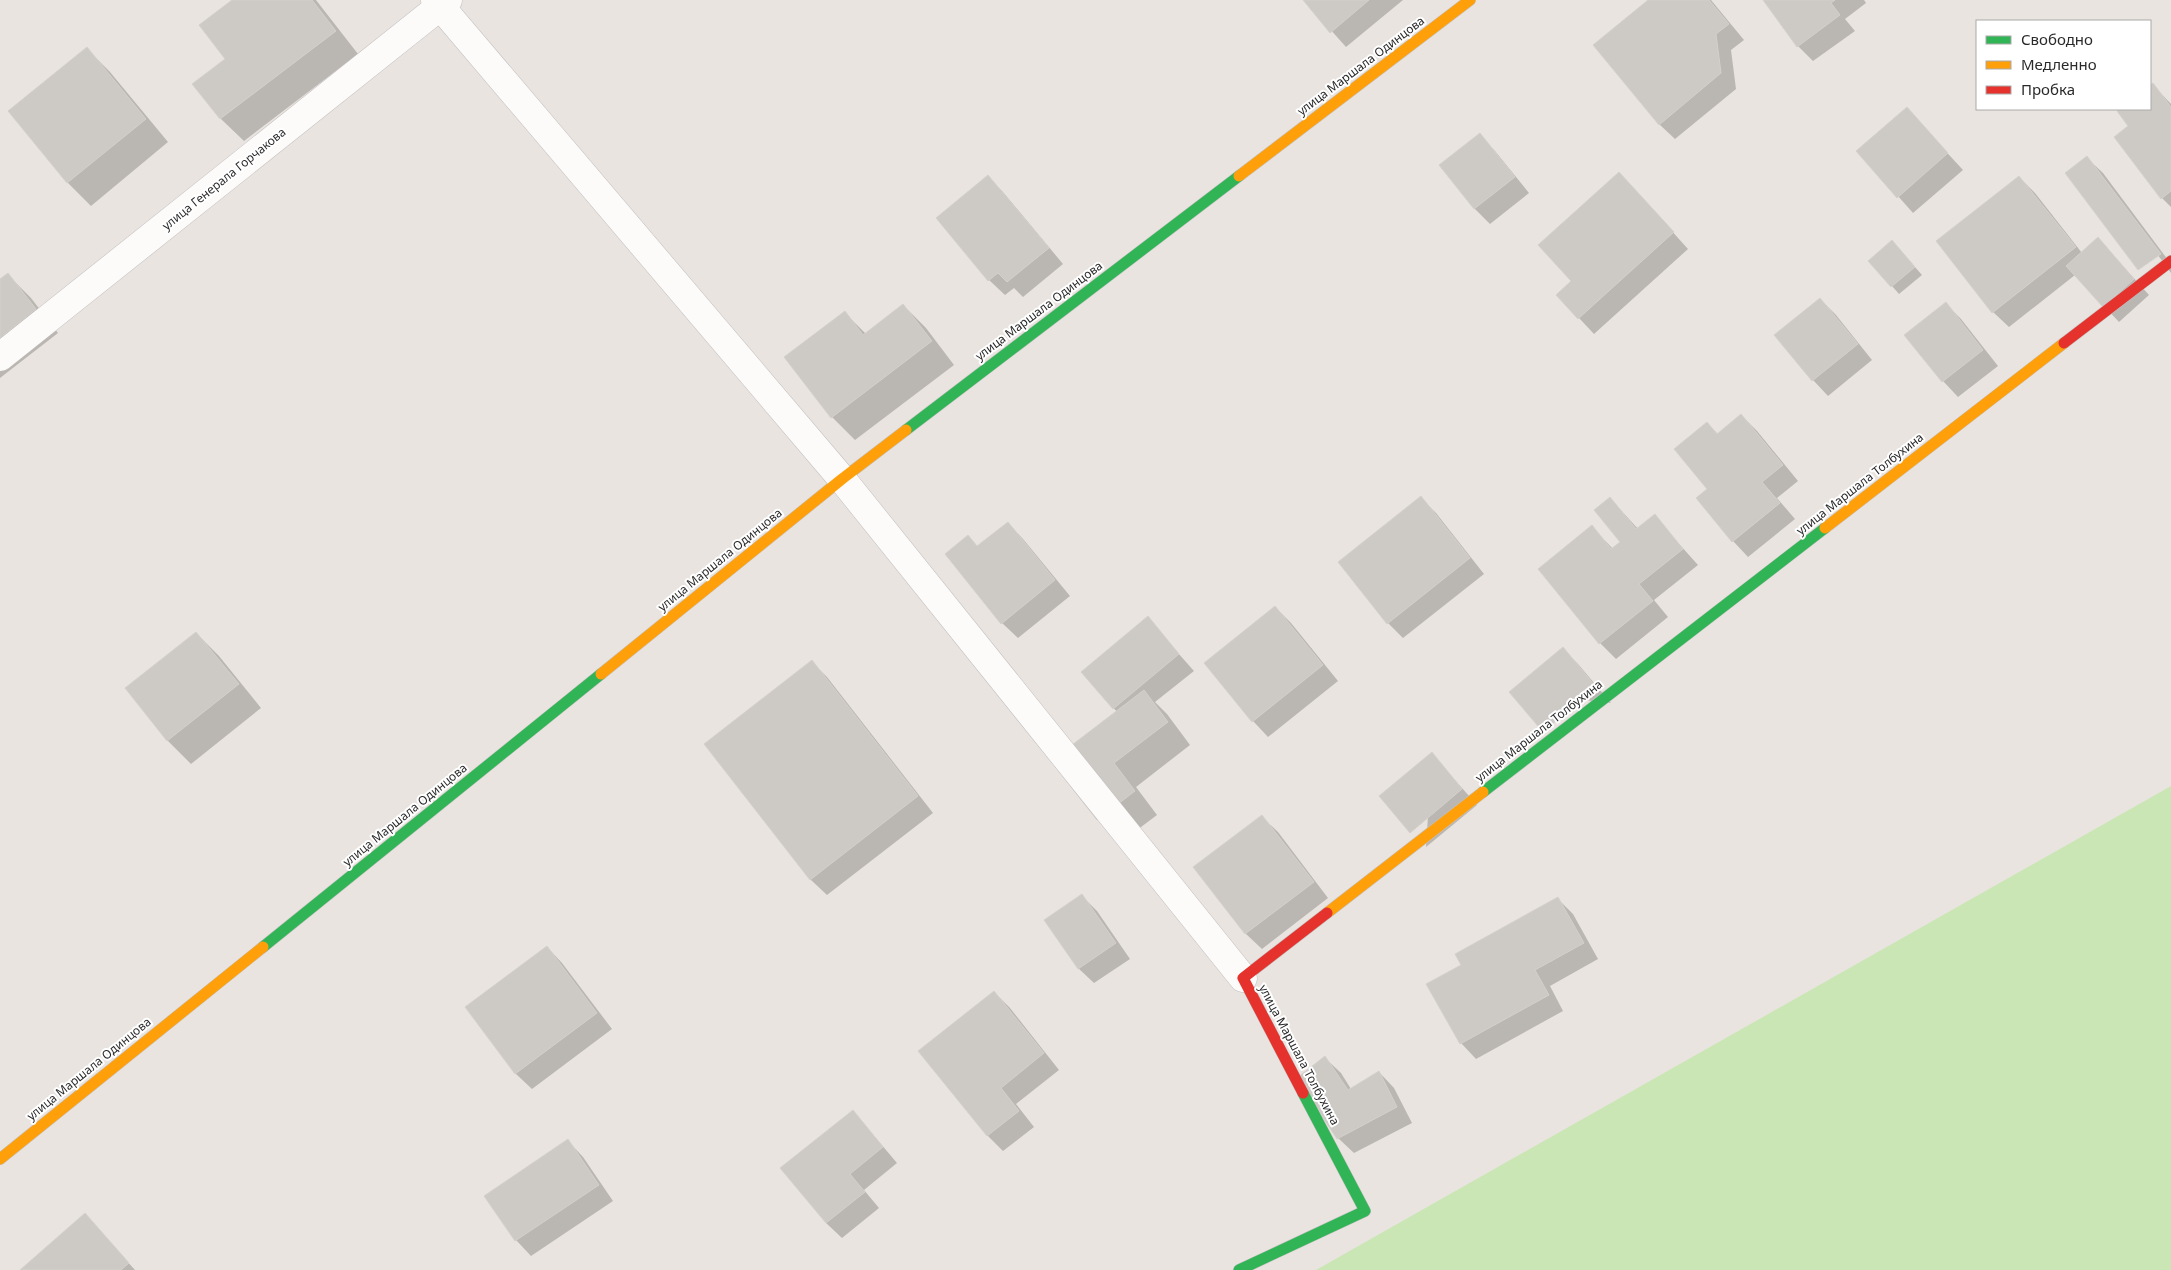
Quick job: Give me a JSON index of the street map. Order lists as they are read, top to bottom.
{
  "streets": {
    "street": ["улица Маршала Одинцова", "улица Генерала Горчакова", "улица Маршала Толбухина"]
  },
  "legend": ["Свободно", "Медленно", "Пробка"]
}
